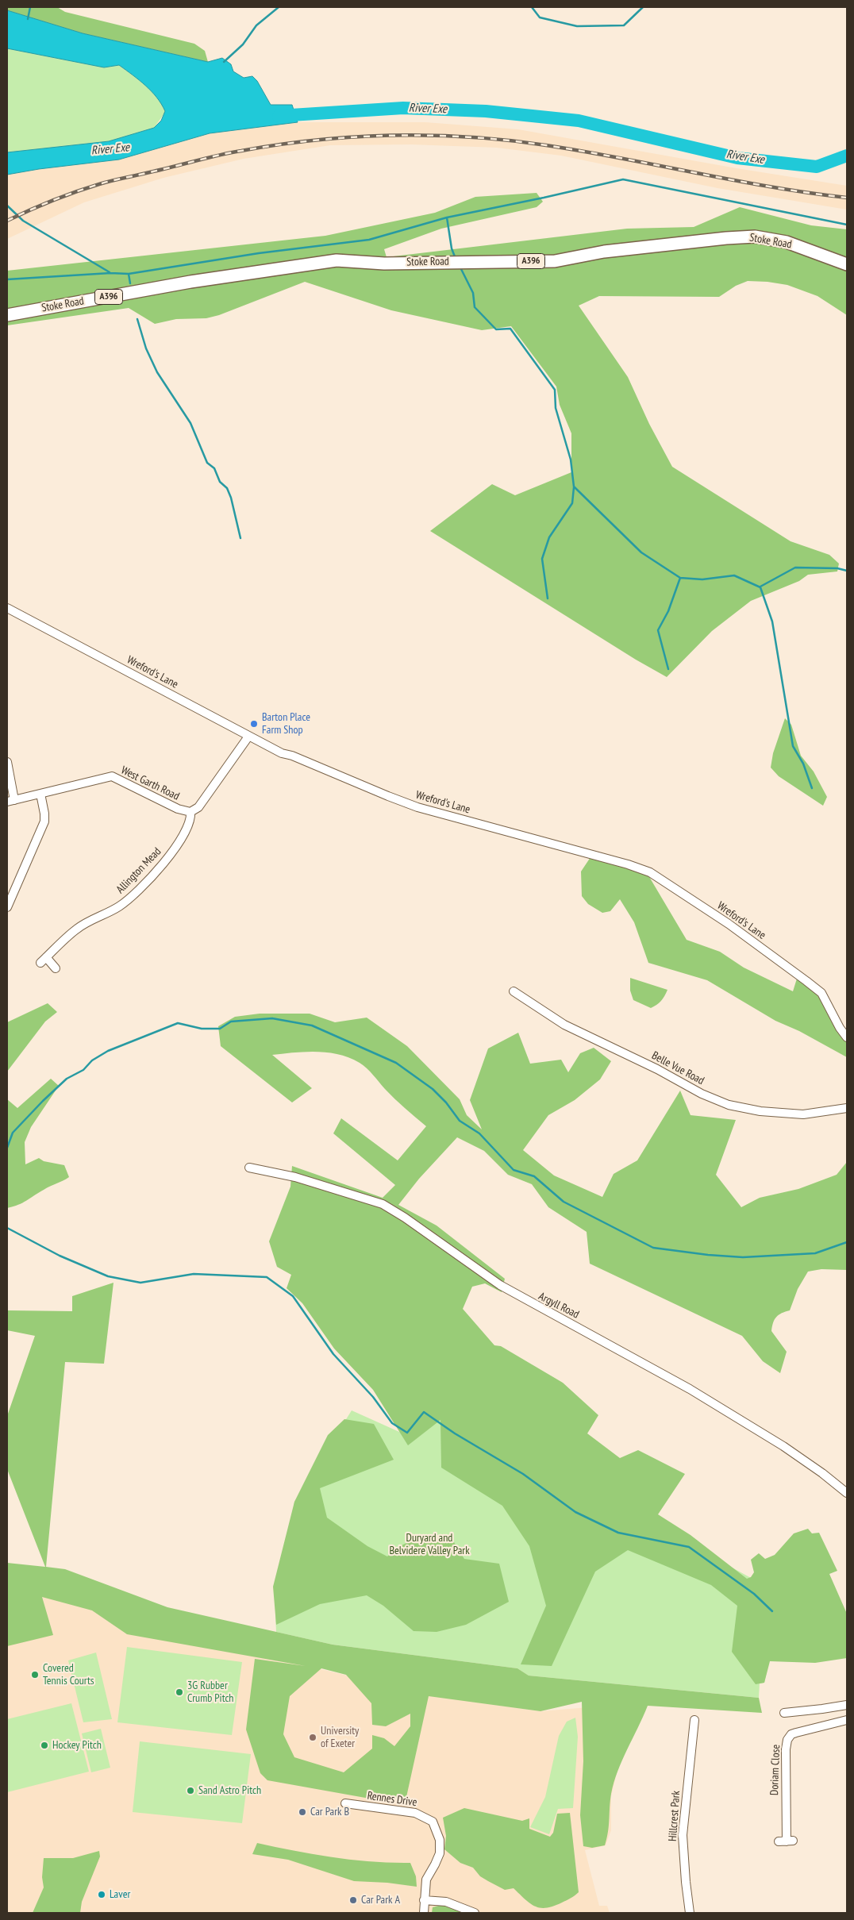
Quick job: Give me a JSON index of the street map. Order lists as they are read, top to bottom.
{
  "streets": {
    "main road": ["Stoke Road", "A396"],
    "street": [
      "Wreford's Lane",
      "West Garth Road",
      "Allington Mead",
      "Belle Vue Road",
      "Argyll Road",
      "Doriam Close",
      "Rennes Drive",
      "Hillcrest Park"
    ]
  },
  "crossings": [
    ["West Garth Road", "Allington Mead"]
  ],
  "water": ["River Exe"],
  "parks": ["Duryard and Belvidere Valley Park"],
  "places": [
    "Barton Place Farm Shop",
    "Covered Tennis Courts",
    "3G Rubber Crumb Pitch",
    "University of Exeter",
    "Hockey Pitch",
    "Sand Astro Pitch",
    "Car Park B",
    "Laver",
    "Car Park A"
  ]
}
